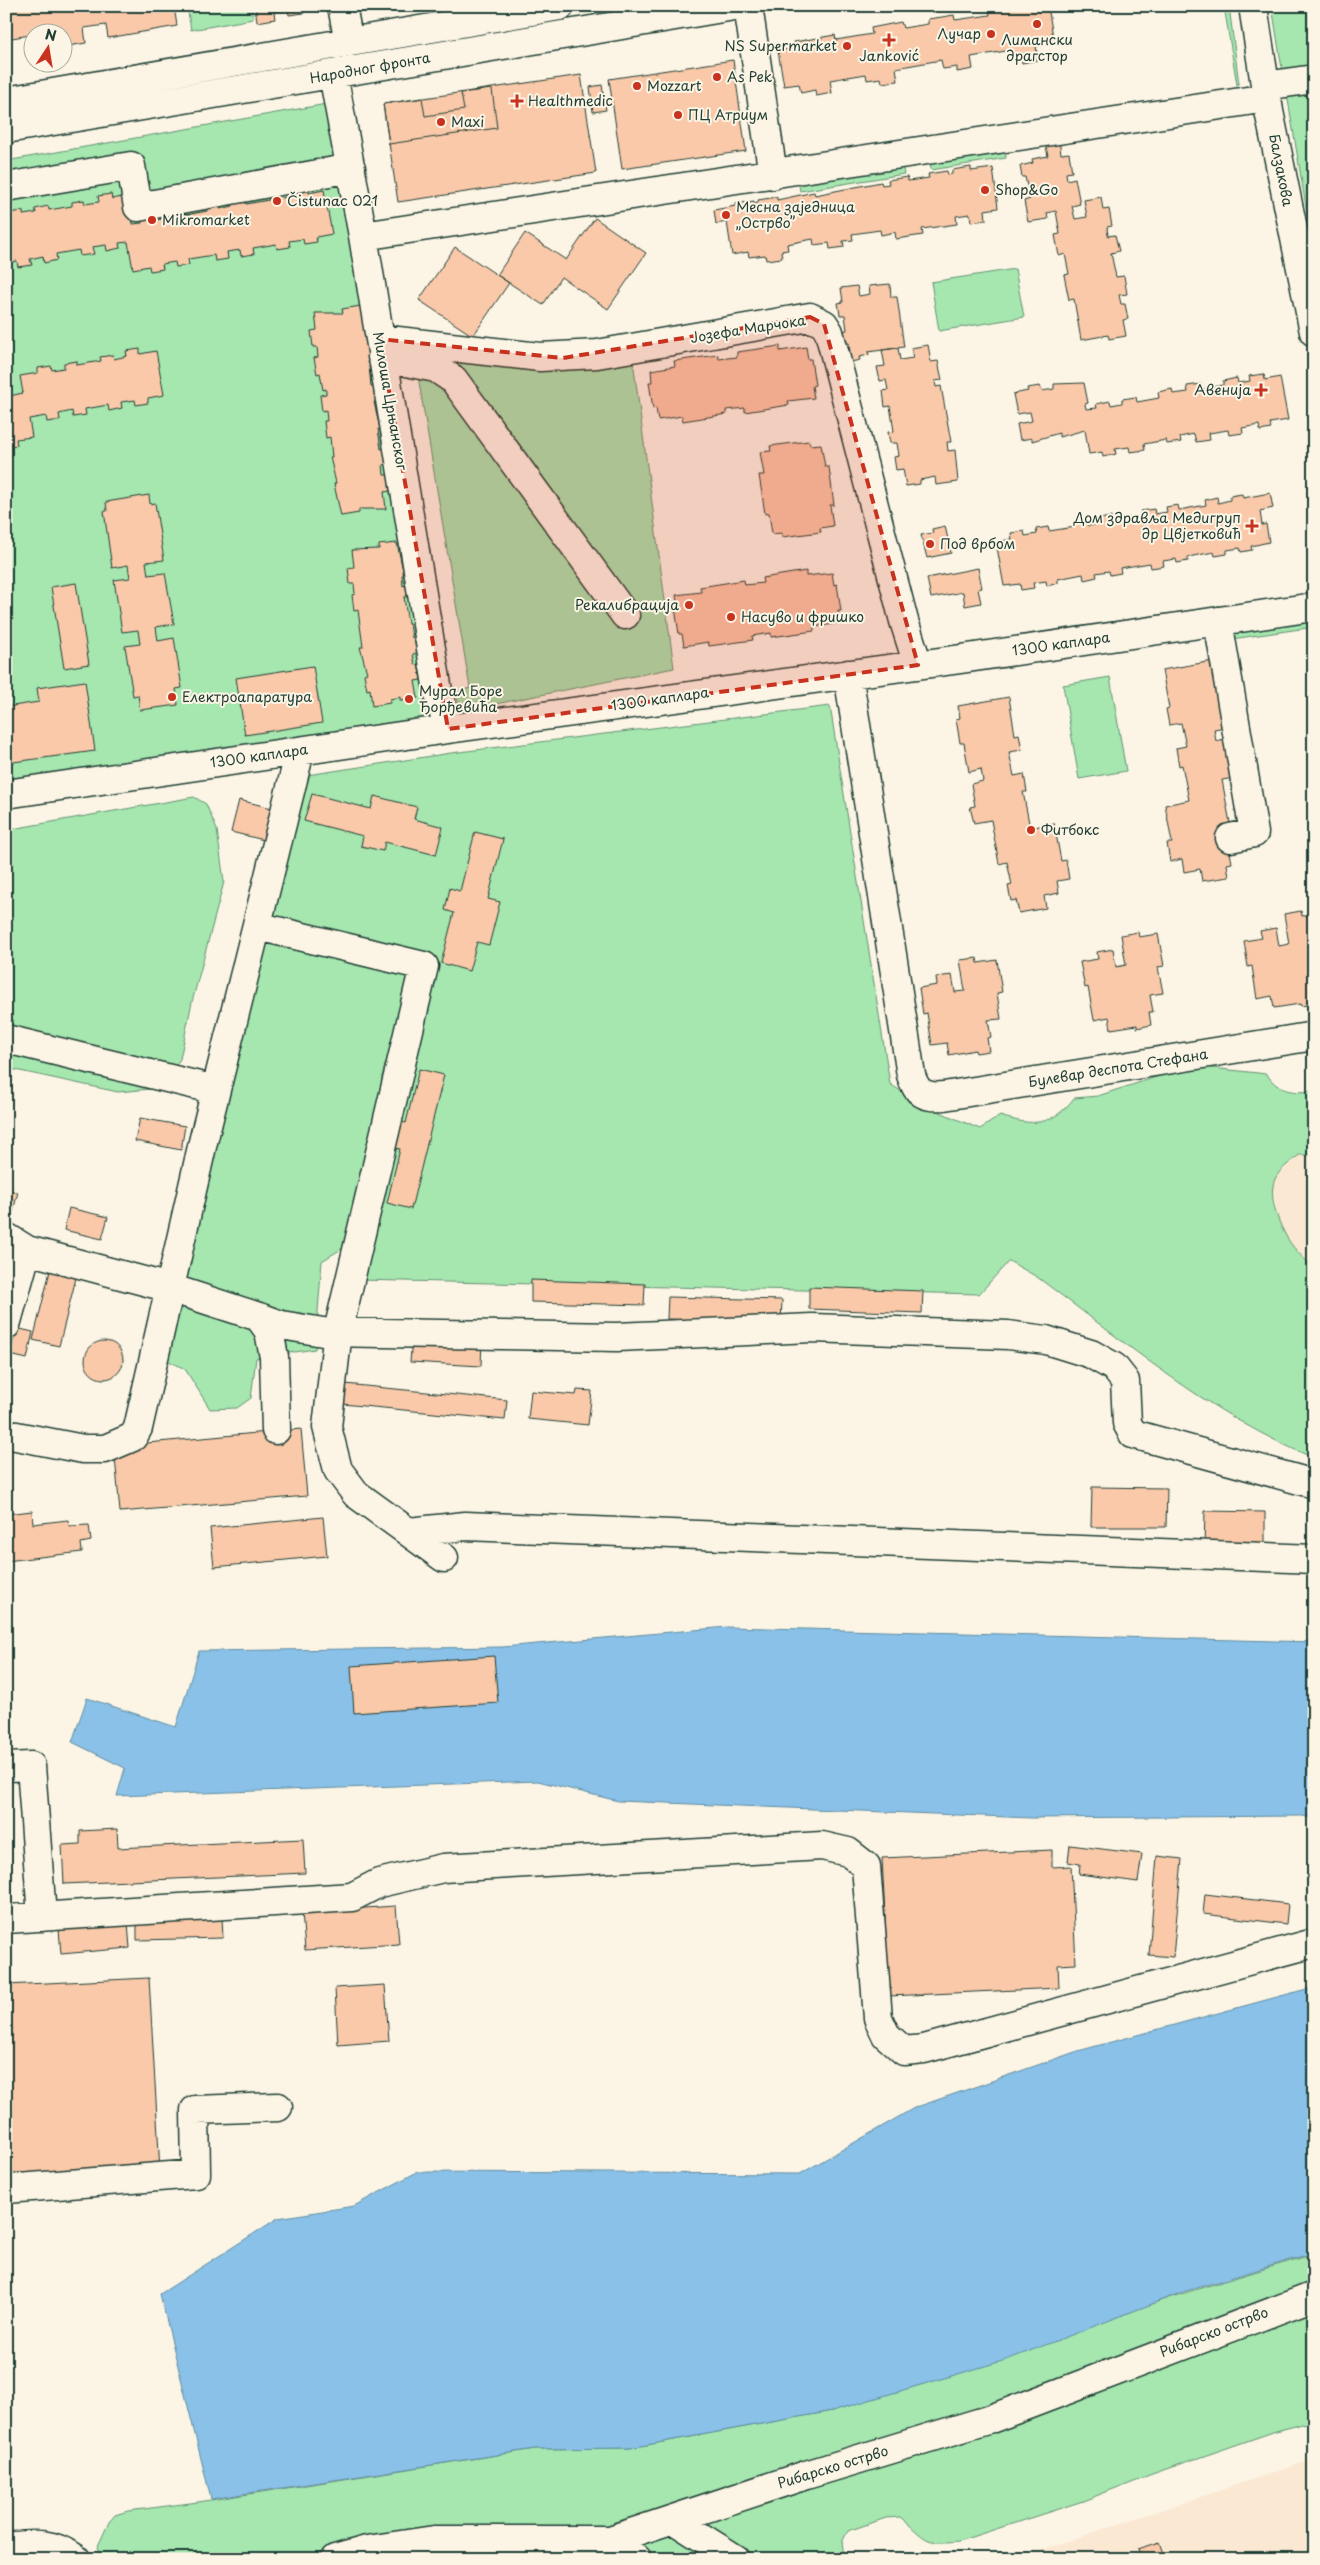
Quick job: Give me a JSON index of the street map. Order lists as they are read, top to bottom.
{
  "streets": {
    "street": [
      "Народног фронта",
      "Балзакова",
      "Јозефа Марчока",
      "Милоша Црњанског",
      "1300 каплара",
      "Булевар деспота Стефана",
      "Рибарско острво"
    ]
  },
  "crossings": [
    ["Народног фронта", "Милоша Црњанског"],
    ["Јозефа Марчока", "Милоша Црњанског"],
    ["Јозефа Марчока", "1300 каплара"],
    ["Милоша Црњанског", "1300 каплара"],
    ["1300 каплара", "Булевар деспота Стефана"]
  ],
  "places": {
    "other": [
      "Лимански драгстор",
      "Лучар",
      "NS Supermarket",
      "As Pek",
      "Mozzart",
      "ПЦ Атриум",
      "Maxi",
      "Shop&Go",
      "Čistunac 021",
      "Месна заједница „Острво”",
      "Mikromarket",
      "Под врбом",
      "Рекалибрација",
      "Насуво и фришко",
      "Електроапаратура",
      "Мурал Боре Ђорђевића",
      "Фитбокс"
    ],
    "health": [
      "Janković",
      "Healthmedic",
      "Авенија",
      "Дом здравља Медигруп др Цвјетковић"
    ]
  },
  "north": "top"
}
